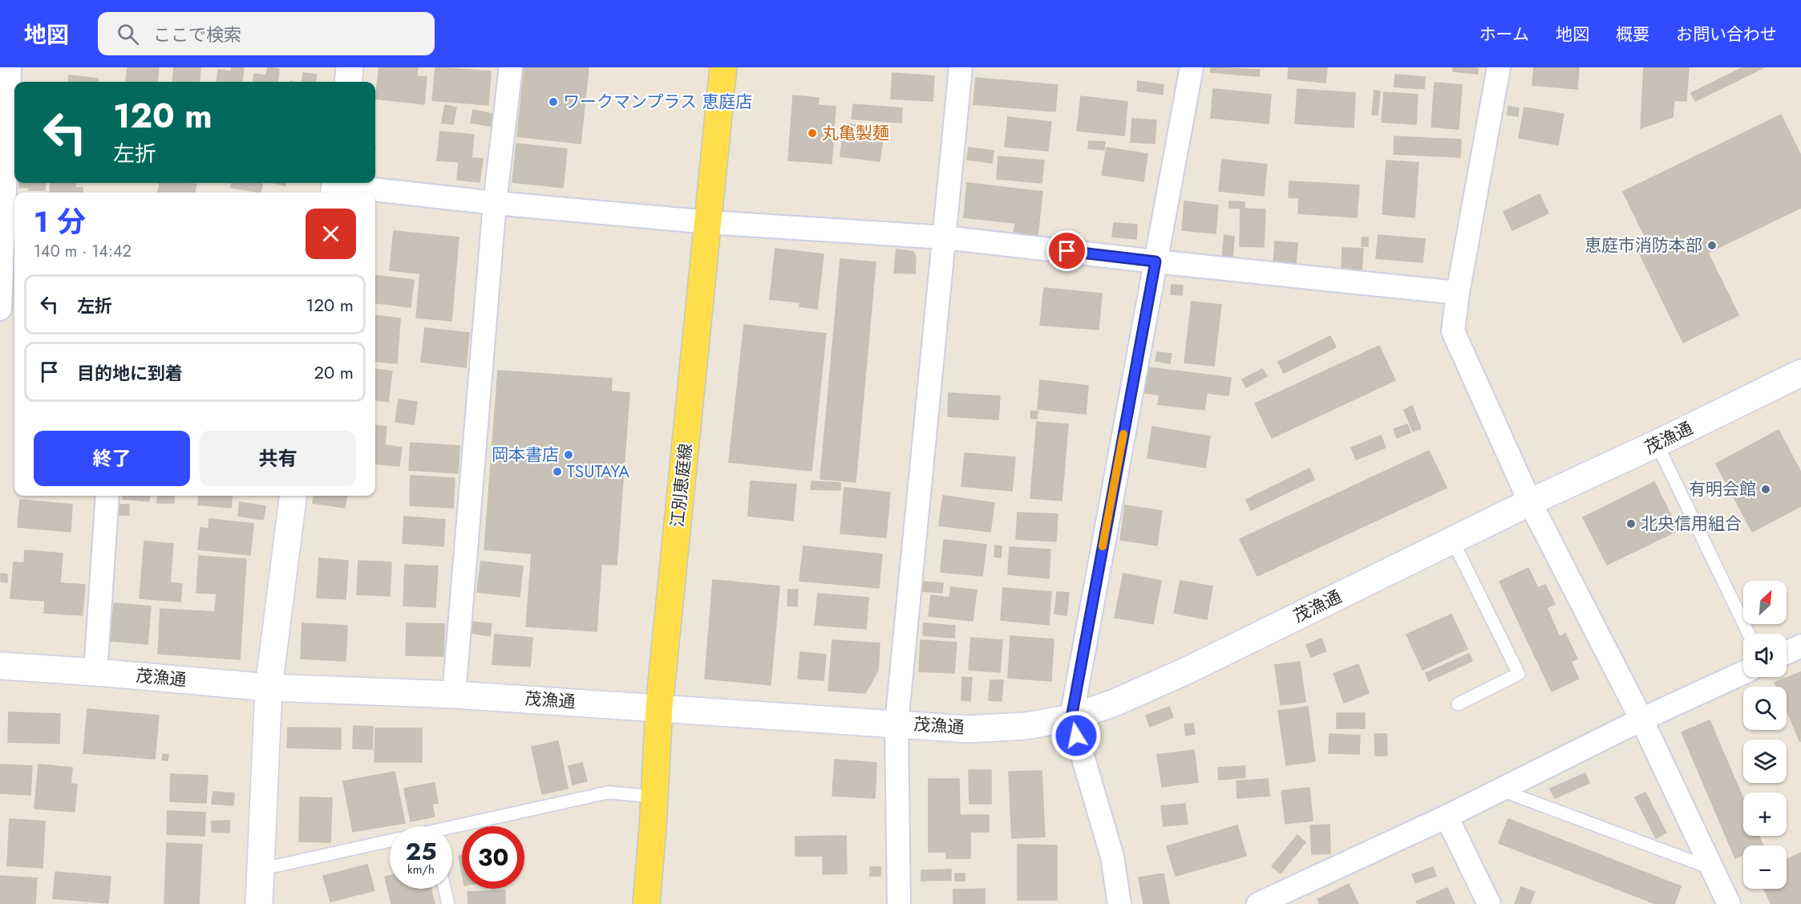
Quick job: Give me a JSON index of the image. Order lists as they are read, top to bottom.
{
  "streets": {
    "main road": ["江別恵庭線"],
    "street": ["茂漁通"]
  },
  "crossings": [
    ["茂漁通", "江別恵庭線"]
  ],
  "places": [
    "ワークマンプラス 恵庭店",
    "丸亀製麺",
    "恵庭市消防本部",
    "岡本書店",
    "TSUTAYA",
    "有明会館",
    "北央信用組合"
  ],
  "north": "top right",
  "page": {
    "header": "地図",
    "search": "ここで検索",
    "nav": [
      "ホーム",
      "地図",
      "概要",
      "お問い合わせ"
    ],
    "turn": ["120 m", "左折"],
    "heading": ["1 分", "140 m · 14:42"],
    "list": [
      {
        "name": "左折",
        "value": "120 m"
      },
      {
        "name": "目的地に到着",
        "value": "20 m"
      }
    ],
    "buttons": ["終了", "共有"],
    "map_buttons": ["+", "−"],
    "speed": "25 km/h",
    "limit": "30"
  }
}
